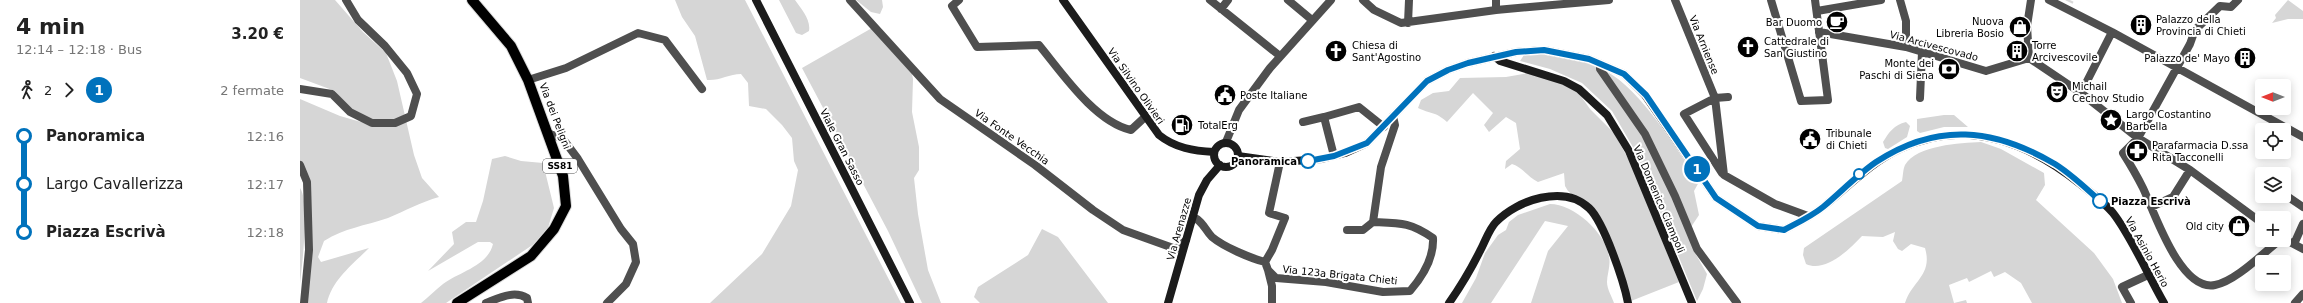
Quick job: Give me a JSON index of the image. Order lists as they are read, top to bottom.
{
  "streets": {
    "main road": ["Via dei Peligni", "SS81"],
    "street": [
      "Via Arniense",
      "Via Arcivescovado",
      "Via Silvino Olivieri",
      "Via Fonte Vecchia",
      "Viale Gran Sasso",
      "Via Domenico Ciampoli",
      "Via Arenazze",
      "Via Asinio Herio",
      "Via 123a Brigata Chieti"
    ]
  },
  "crossings": [
    ["Via Silvino Olivieri", "Via Arenazze"],
    ["Via Fonte Vecchia", "Via Arenazze"]
  ],
  "places": {
    "cafe": ["Bar Duomo"],
    "building": ["Palazzo della Provincia di Chieti", "Torre Arcivescovile", "Palazzo de' Mayo"],
    "shop": ["Nuova Libreria Bosio", "Old city"],
    "church": ["Cattedrale di San Giustino", "Chiesa di Sant'Agostino"],
    "bank": ["Monte dei Paschi di Siena"],
    "theatre": ["Michail Cechov Studio"],
    "public building": ["Poste Italiane", "Tribunale di Chieti"],
    "place": ["Largo Costantino Barbella"],
    "fuel station": ["TotalErg"],
    "pharmacy": ["Parafarmacia D.ssa Rita Tacconelli"],
    "other": ["Panoramica", "Piazza Escrivà"]
  },
  "lines": ["bus line 1"],
  "north": "left",
  "page": {
    "heading": ["4 min", "12:14 – 12:18 · Bus", "3.20 €"],
    "on_map": "1",
    "legs": ["2", "1", "2 fermate"],
    "map_buttons": ["+", "−"],
    "list": [
      {
        "name": "Panoramica",
        "value": "12:16"
      },
      {
        "name": "Largo Cavallerizza",
        "value": "12:17"
      },
      {
        "name": "Piazza Escrivà",
        "value": "12:18"
      }
    ]
  }
}
